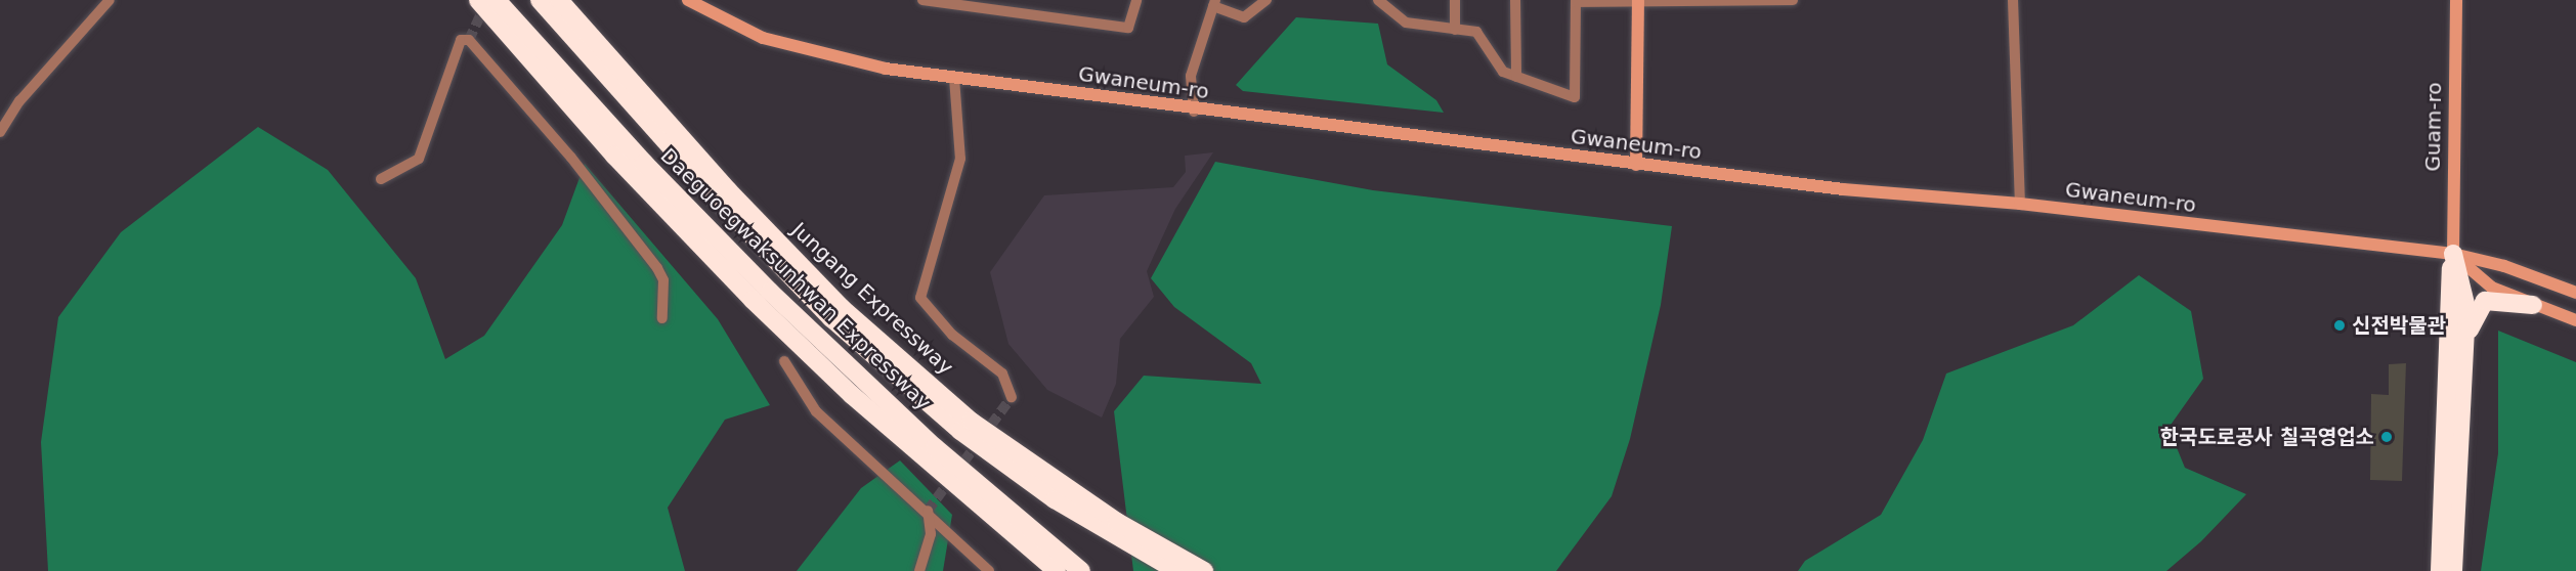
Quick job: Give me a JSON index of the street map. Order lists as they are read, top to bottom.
{
  "streets": {
    "highway": ["Daeguoegwaksunhwan Expressway", "Jungang Expressway"],
    "main road": ["Gwaneum-ro", "Guam-ro"]
  },
  "crossings": [
    ["Gwaneum-ro", "Guam-ro"]
  ],
  "places": ["신전박물관", "한국도로공사 칠곡영업소"]
}
